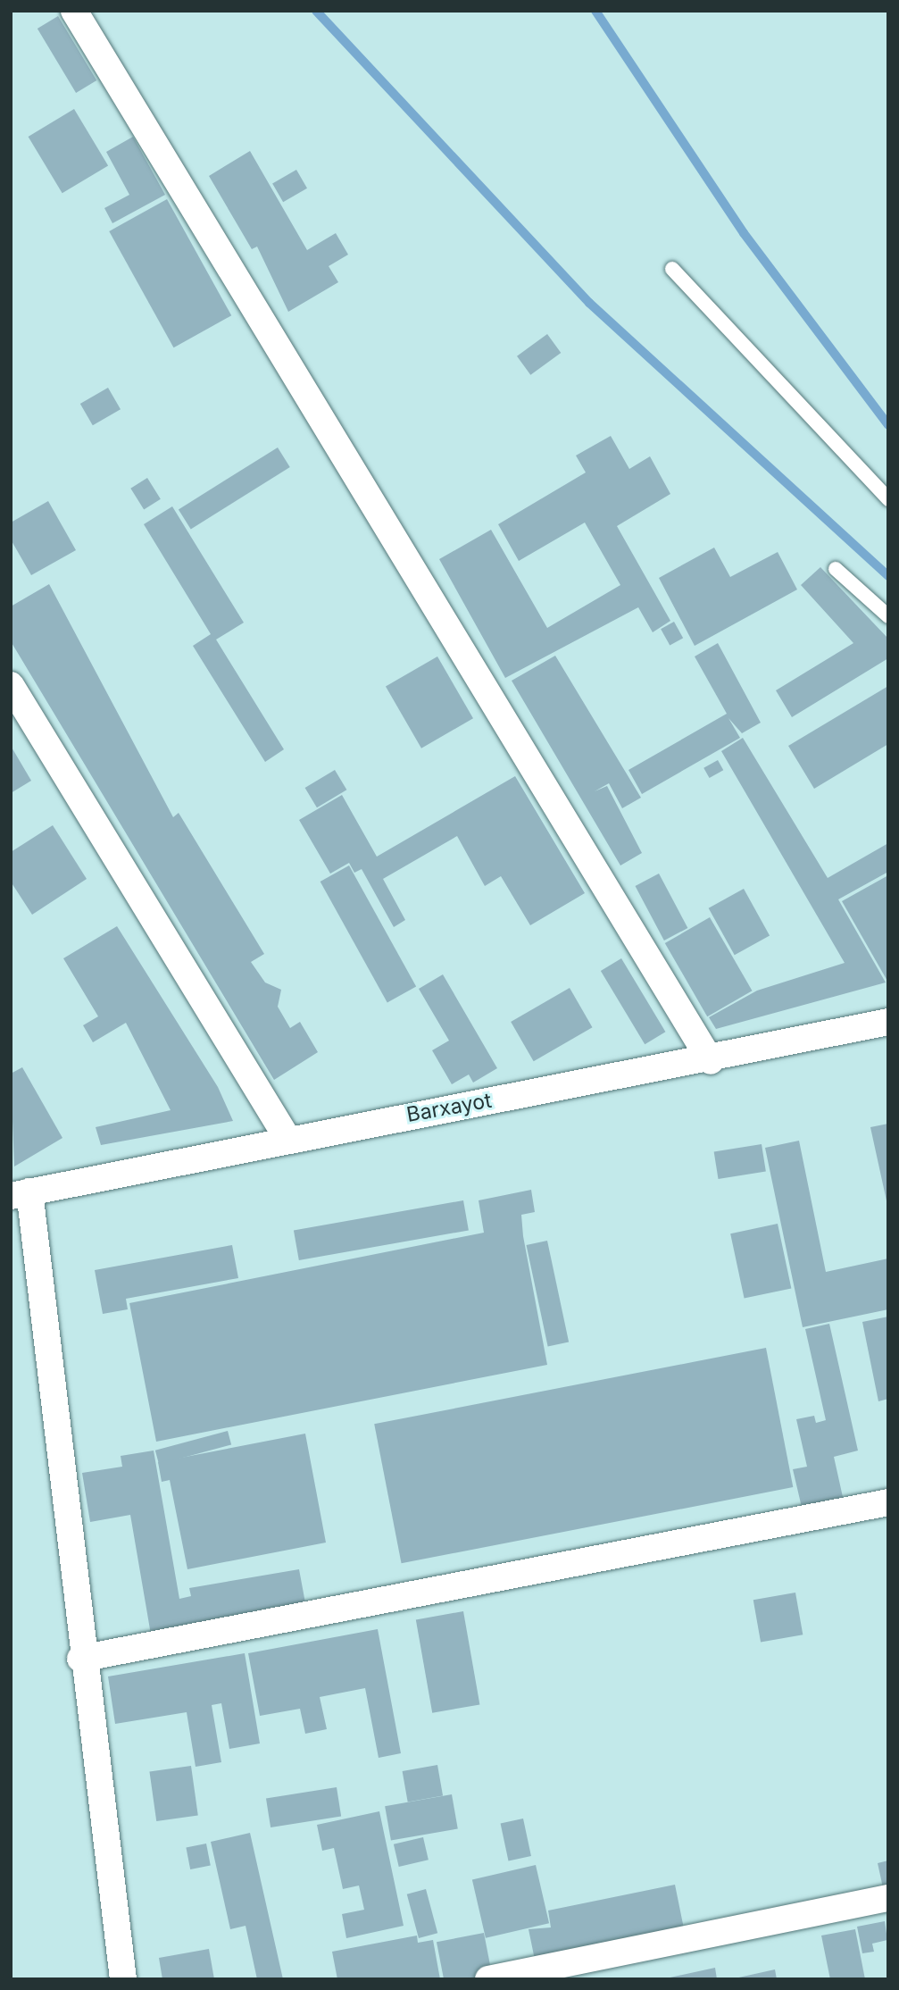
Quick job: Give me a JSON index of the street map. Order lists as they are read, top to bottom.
{
  "streets": {
    "street": ["Barxayot"]
  }
}
